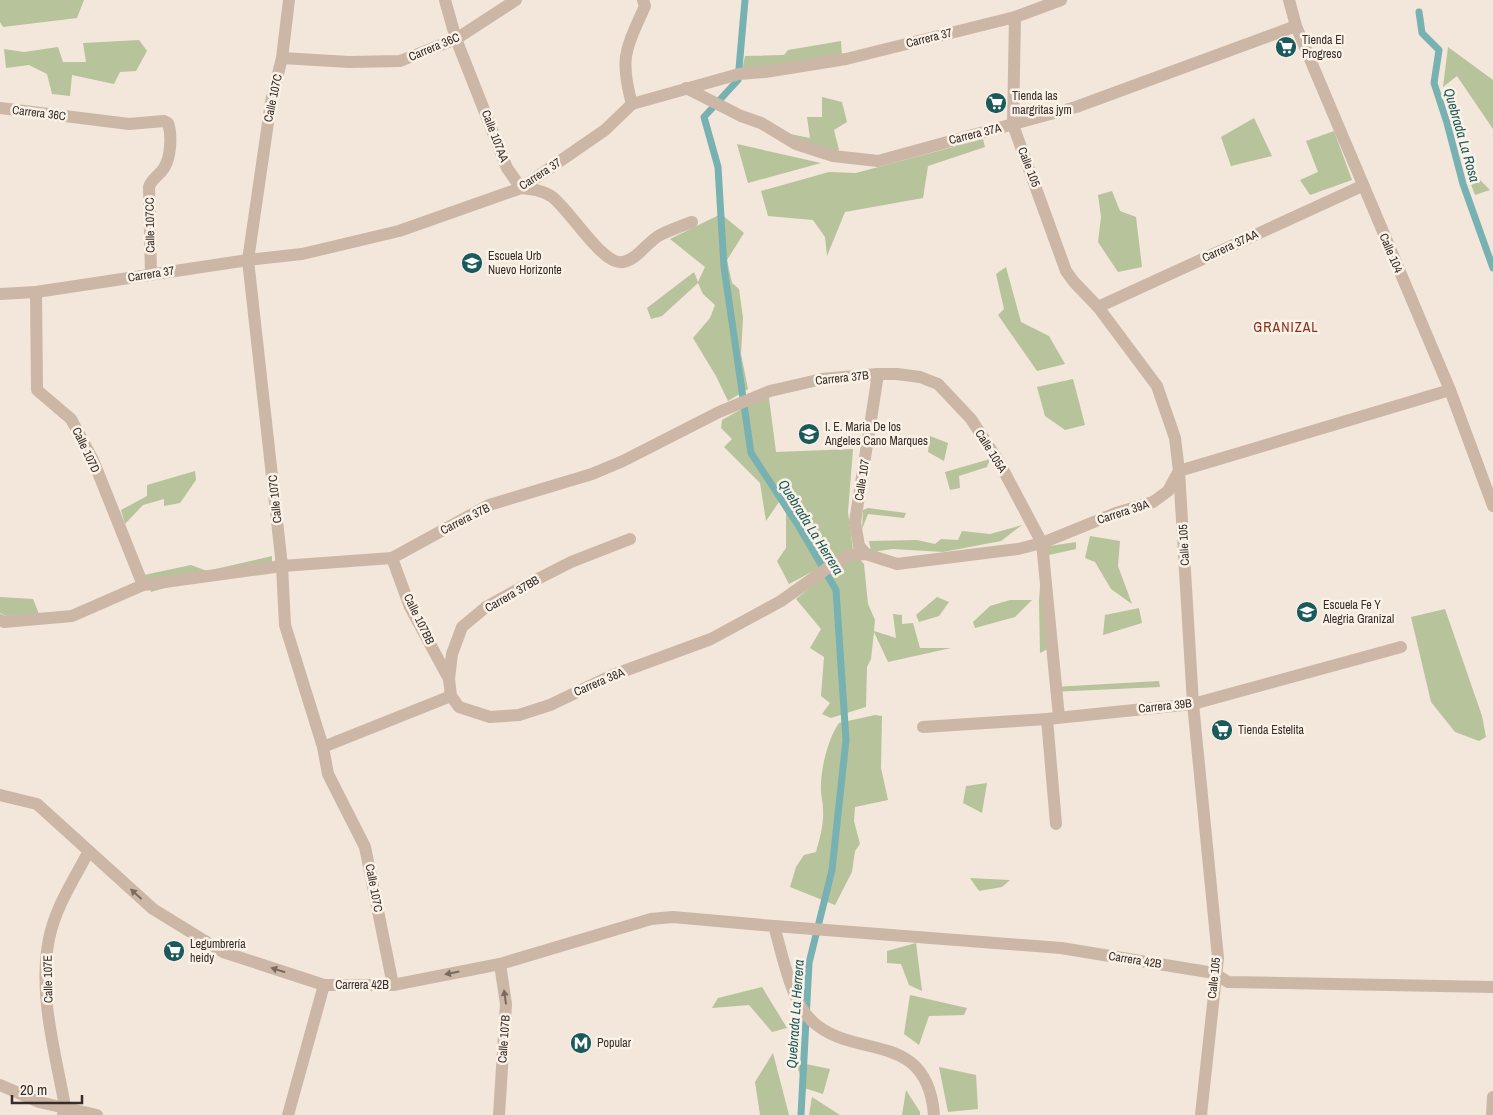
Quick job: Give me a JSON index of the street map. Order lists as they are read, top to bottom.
{
  "streets": {
    "street": [
      "Carrera 37",
      "Carrera 36C",
      "Calle 107C",
      "Carrera 37A",
      "Calle 107AA",
      "Calle 105",
      "Calle 107CC",
      "Carrera 37AA",
      "Calle 104",
      "Carrera 37B",
      "Calle 107D",
      "Calle 105A",
      "Calle 107",
      "Carrera 39A",
      "Carrera 37BB",
      "Calle 107BB",
      "Carrera 38A",
      "Carrera 39B",
      "Carrera 42B",
      "Calle 107E",
      "Calle 107B"
    ]
  },
  "crossings": [
    ["Carrera 37", "Calle 107C"],
    ["Carrera 37", "Carrera 37A"],
    ["Carrera 37", "Calle 107AA"],
    ["Carrera 37", "Calle 105"],
    ["Carrera 37", "Calle 107CC"],
    ["Carrera 37", "Calle 107D"],
    ["Carrera 36C", "Calle 107C"],
    ["Carrera 36C", "Calle 107AA"],
    ["Carrera 36C", "Calle 107CC"],
    ["Calle 107C", "Carrera 37B"],
    ["Calle 107C", "Carrera 42B"],
    ["Carrera 37A", "Calle 105"],
    ["Carrera 37A", "Calle 104"],
    ["Calle 105", "Carrera 37AA"],
    ["Calle 105", "Carrera 39A"],
    ["Calle 105", "Carrera 39B"],
    ["Calle 105", "Carrera 42B"],
    ["Carrera 37AA", "Calle 104"],
    ["Carrera 37B", "Calle 107D"],
    ["Carrera 37B", "Calle 105A"],
    ["Carrera 37B", "Calle 107"],
    ["Carrera 37B", "Calle 107BB"],
    ["Calle 105A", "Carrera 39A"],
    ["Calle 107", "Carrera 39A"],
    ["Calle 107", "Carrera 38A"],
    ["Carrera 39A", "Carrera 38A"],
    ["Carrera 37BB", "Calle 107BB"],
    ["Carrera 37BB", "Carrera 38A"],
    ["Carrera 42B", "Calle 107E"],
    ["Carrera 42B", "Calle 107B"]
  ],
  "one_way": ["Calle 107B"],
  "districts": ["GRANIZAL"],
  "water": ["Quebrada La Rosa", "Quebrada La Herrera"],
  "places": {
    "supermarket": [
      "Tienda El Progreso",
      "Tienda las margritas jym",
      "Tienda Estelita",
      "Legumbrería heidy"
    ],
    "school or university": ["Escuela Urb Nuevo Horizonte", "I. E. Maria De los Angeles Cano Marques", "Escuela Fe Y Alegria Granizal"],
    "metro station": ["Popular"]
  },
  "scale_bar": "20 m"
}
